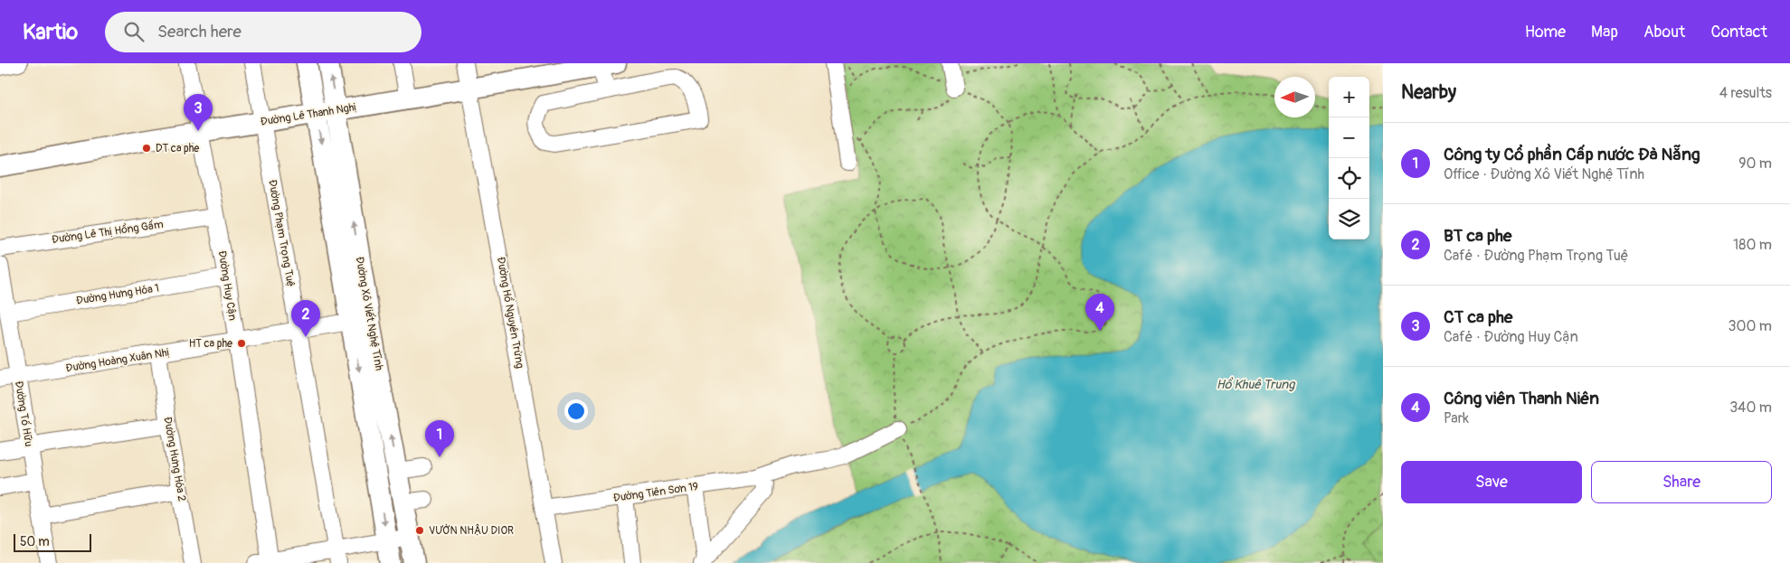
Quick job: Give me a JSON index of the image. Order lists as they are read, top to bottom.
{
  "streets": {
    "main road": ["Đường Lê Thanh Nghị", "Đường Xô Viết Nghệ Tĩnh"],
    "street": [
      "Đường Lê Thị Hồng Gấm",
      "Đường Phạm Trọng Tuệ",
      "Đường Huy Cận",
      "Đường Hưng Hóa 1",
      "Đường Hồ Nguyên Trừng",
      "Đường Hoàng Xuân Nhị",
      "Đường Tố Hữu",
      "Đường Hưng Hóa 2",
      "Đường Tiên Sơn 19"
    ]
  },
  "crossings": [
    ["Đường Lê Thanh Nghị", "Đường Phạm Trọng Tuệ"],
    ["Đường Lê Thanh Nghị", "Đường Huy Cận"],
    ["Đường Lê Thanh Nghị", "Đường Hồ Nguyên Trừng"],
    ["Đường Lê Thanh Nghị", "Đường Xô Viết Nghệ Tĩnh"],
    ["Đường Lê Thị Hồng Gấm", "Đường Huy Cận"],
    ["Đường Phạm Trọng Tuệ", "Đường Hoàng Xuân Nhị"],
    ["Đường Huy Cận", "Đường Hưng Hóa 1"],
    ["Đường Huy Cận", "Đường Hoàng Xuân Nhị"],
    ["Đường Hưng Hóa 1", "Đường Tố Hữu"],
    ["Đường Hồ Nguyên Trừng", "Đường Tiên Sơn 19"],
    ["Đường Xô Viết Nghệ Tĩnh", "Đường Hoàng Xuân Nhị"],
    ["Đường Hoàng Xuân Nhị", "Đường Tố Hữu"],
    ["Đường Hoàng Xuân Nhị", "Đường Hưng Hóa 2"]
  ],
  "water": ["Hồ Khuê Trung"],
  "places": ["DT ca phe", "HT ca phe", "VƯỜN NHẬU DIOR"],
  "scale_bar": "50 m",
  "north": "left",
  "page": {
    "header": "Kartio",
    "search": "Search here",
    "nav": [
      "Home",
      "Map",
      "About",
      "Contact"
    ],
    "heading": ["Nearby", "4 results"],
    "map_buttons": ["+", "−"],
    "pins": [
      "3",
      "4",
      "2",
      "1"
    ],
    "list": [
      {
        "mark": "1",
        "name": "Công ty Cổ phần Cấp nước Đà Nẵng",
        "note": "Office · Đường Xô Viết Nghệ Tĩnh",
        "value": "90 m"
      },
      {
        "mark": "2",
        "name": "BT ca phe",
        "note": "Café · Đường Phạm Trọng Tuệ",
        "value": "180 m"
      },
      {
        "mark": "3",
        "name": "CT ca phe",
        "note": "Café · Đường Huy Cận",
        "value": "300 m"
      },
      {
        "mark": "4",
        "name": "Công viên Thanh Niên",
        "note": "Park",
        "value": "340 m"
      }
    ],
    "buttons": ["Save", "Share"],
    "scale": "50 m"
  }
}
